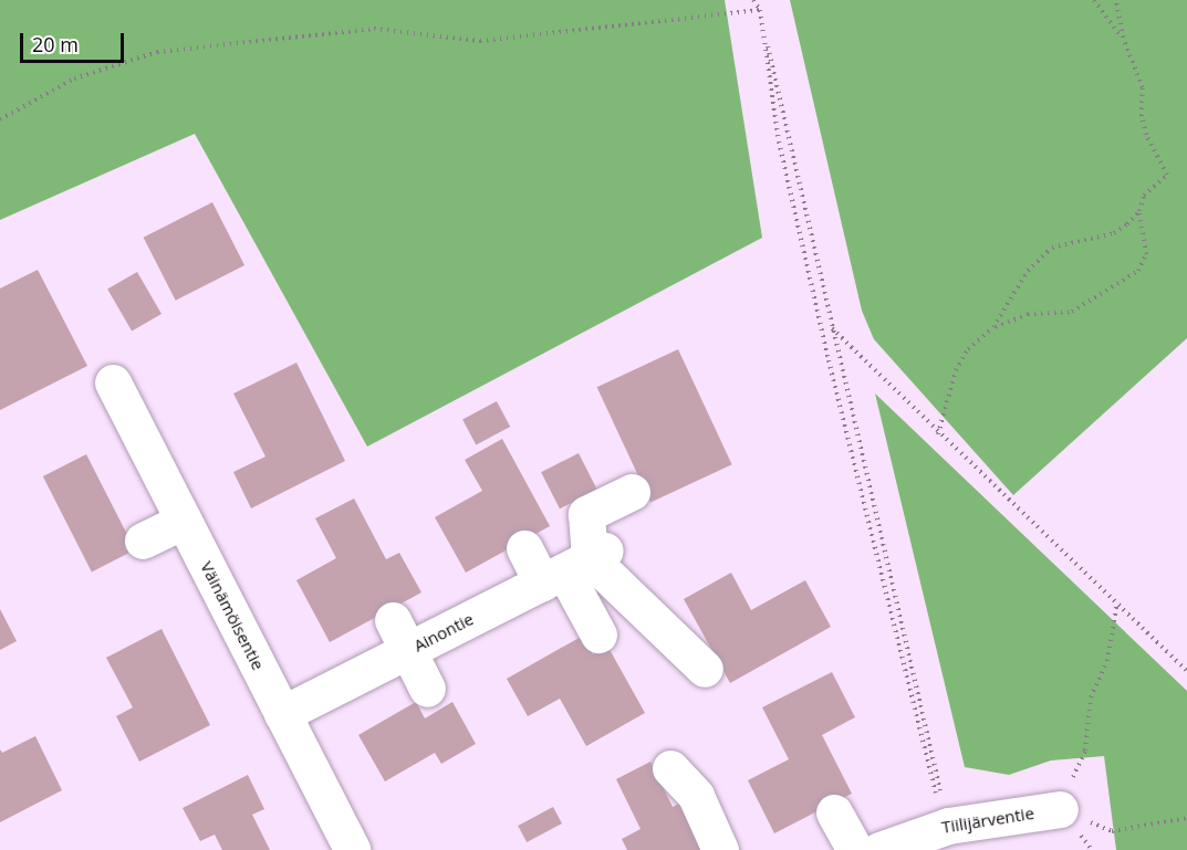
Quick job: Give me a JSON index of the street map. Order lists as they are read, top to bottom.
{
  "streets": {
    "street": ["Väinämöisentie", "Ainontie", "Tiilijärventie"]
  },
  "crossings": [
    ["Väinämöisentie", "Ainontie"]
  ],
  "scale_bar": "20 m"
}
